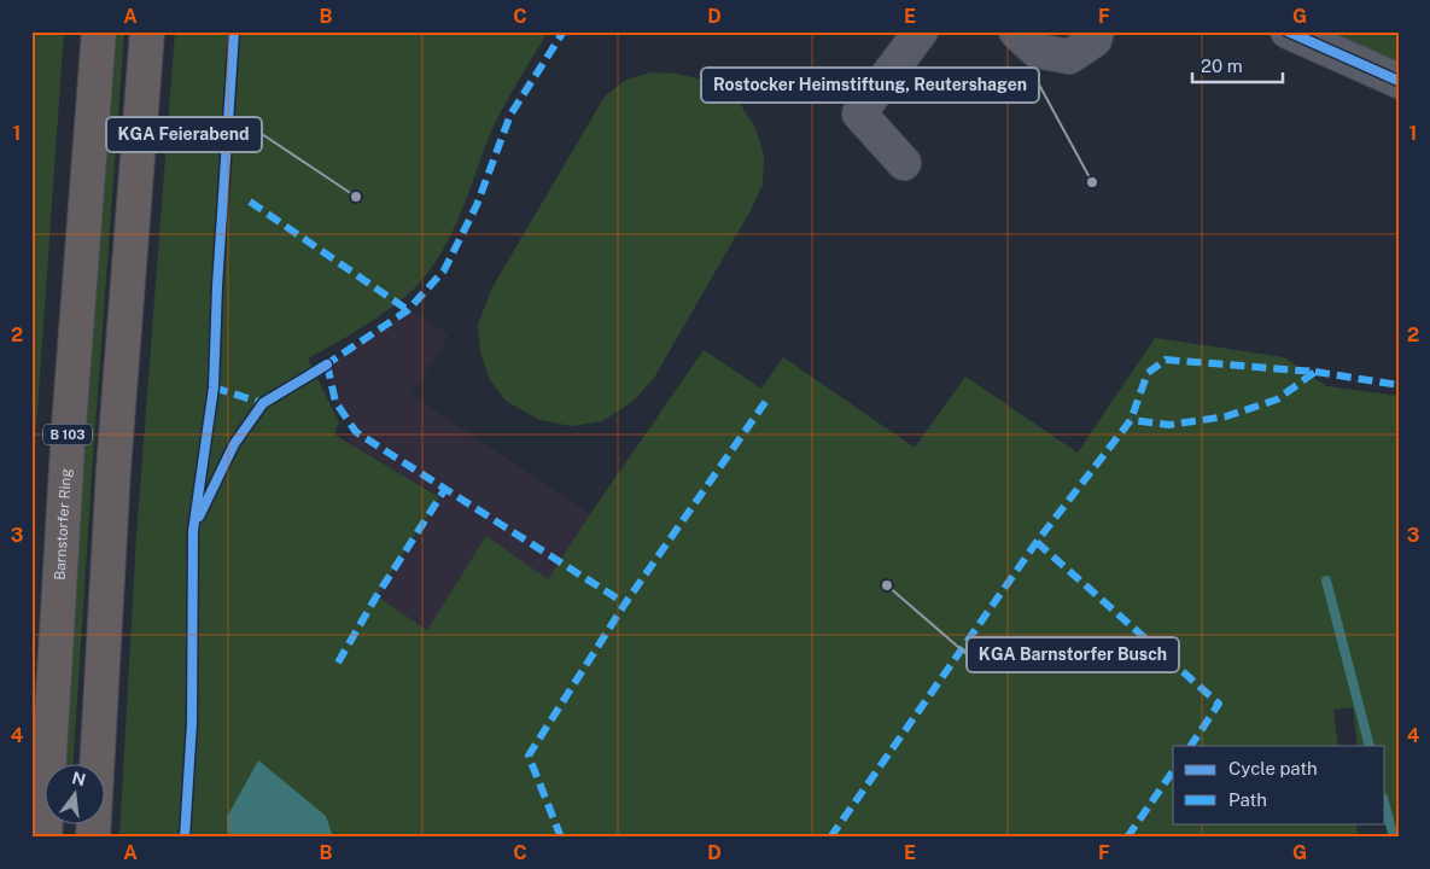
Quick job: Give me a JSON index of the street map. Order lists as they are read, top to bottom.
{
  "streets": {
    "highway": ["B 103", "Barnstorfer Ring"]
  },
  "places": ["Rostocker Heimstiftung, Reutershagen", "KGA Feierabend", "KGA Barnstorfer Busch"],
  "legend": ["Cycle path", "Path"],
  "scale_bar": "20 m",
  "north": "top",
  "grid": {
    "columns": [
      "A",
      "B",
      "C",
      "D",
      "E",
      "F",
      "G"
    ],
    "rows": [
      "1",
      "2",
      "3",
      "4"
    ]
  }
}
